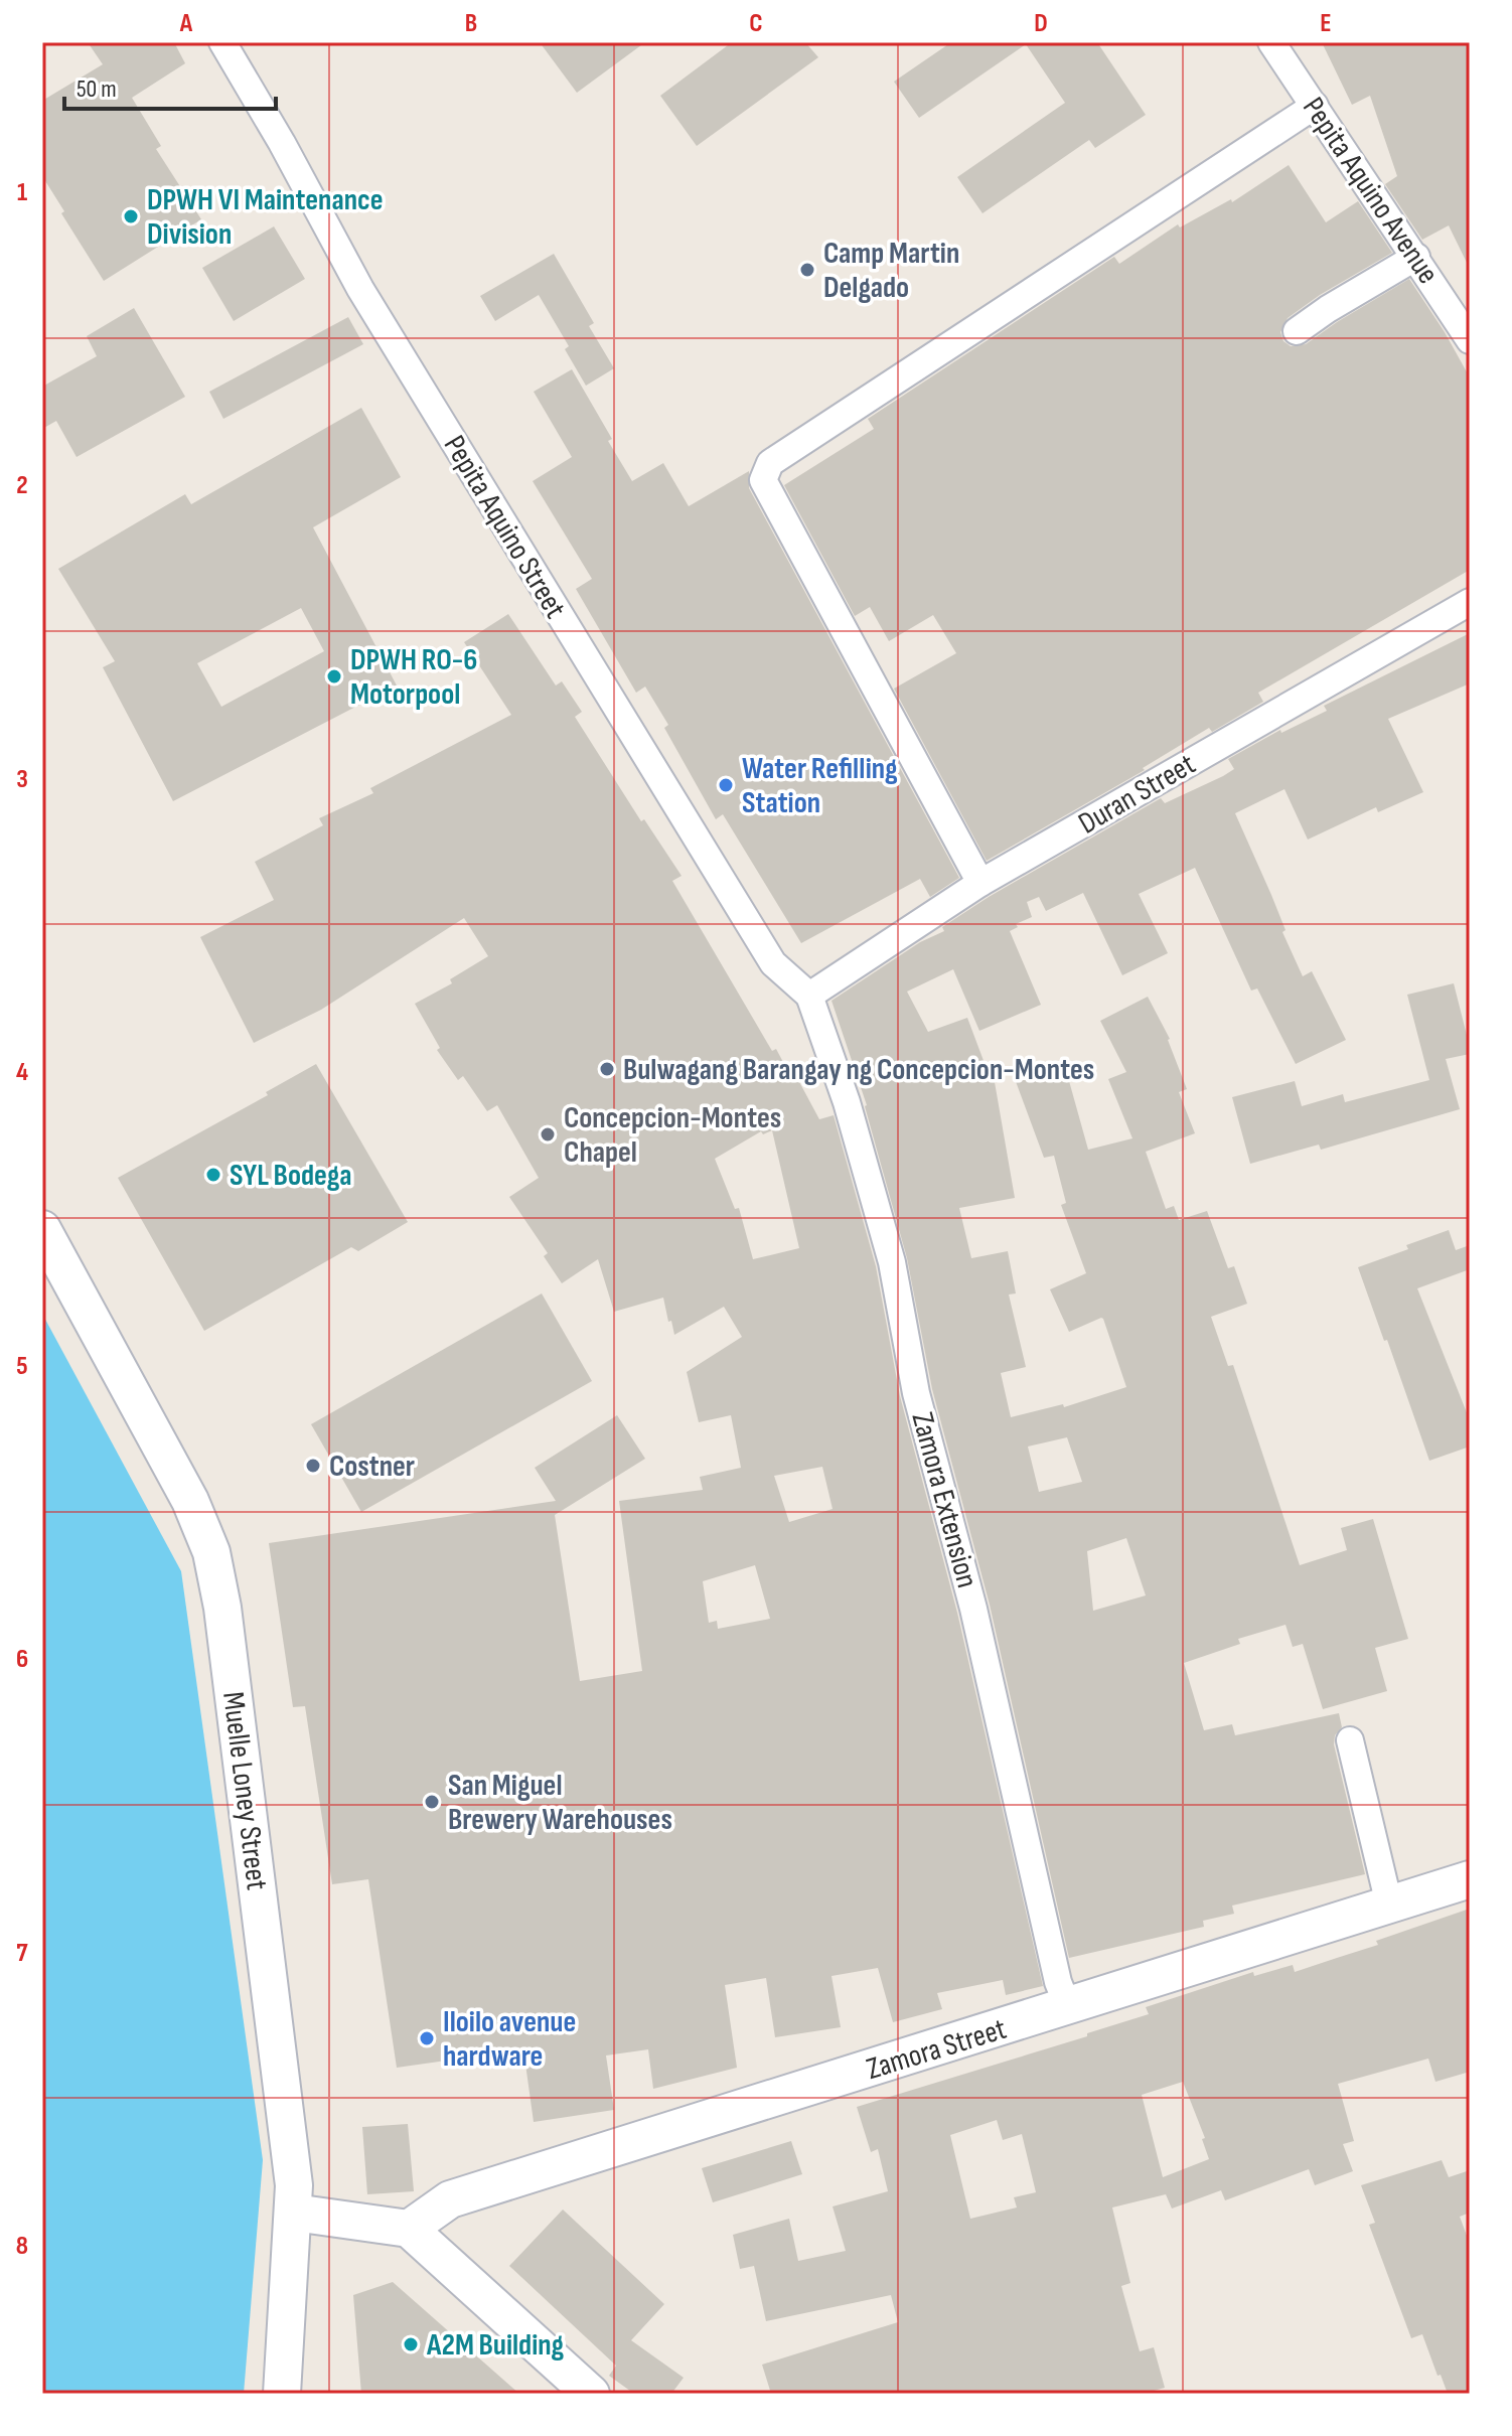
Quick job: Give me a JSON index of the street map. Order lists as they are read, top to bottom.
{
  "streets": {
    "street": [
      "Pepita Aquino Avenue",
      "Pepita Aquino Street",
      "Duran Street",
      "Zamora Extension",
      "Muelle Loney Street",
      "Zamora Street"
    ]
  },
  "crossings": [
    ["Pepita Aquino Street", "Duran Street"],
    ["Pepita Aquino Street", "Zamora Extension"],
    ["Duran Street", "Zamora Extension"],
    ["Zamora Extension", "Zamora Street"]
  ],
  "places": [
    "DPWH VI Maintenance Division",
    "Camp Martin Delgado",
    "DPWH RO-6 Motorpool",
    "Water Refilling Station",
    "Bulwagang Barangay ng Concepcion-Montes",
    "Concepcion-Montes Chapel",
    "SYL Bodega",
    "Costner",
    "San Miguel Brewery Warehouses",
    "Iloilo avenue hardware",
    "A2M Building"
  ],
  "scale_bar": "50 m",
  "grid": {
    "columns": [
      "A",
      "B",
      "C",
      "D",
      "E"
    ],
    "rows": [
      "1",
      "2",
      "3",
      "4",
      "5",
      "6",
      "7",
      "8"
    ]
  }
}
